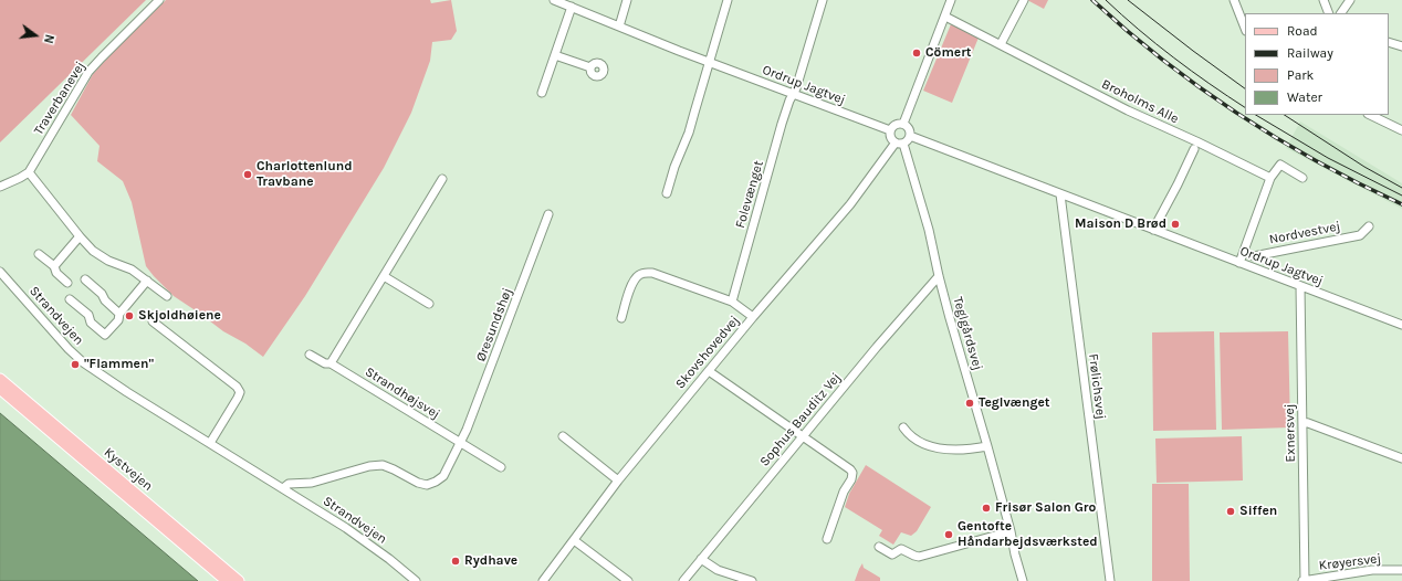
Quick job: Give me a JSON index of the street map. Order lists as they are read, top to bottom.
{
  "streets": {
    "main road": ["Kystvejen"],
    "street": [
      "Ordrup Jagtvej",
      "Traverbanevej",
      "Broholms Alle",
      "Folevænget",
      "Nordvestvej",
      "Strandvejen",
      "Øresundshøj",
      "Teglgårdsvej",
      "Skovshovedvej",
      "Frølichsvej",
      "Strandhøjsvej",
      "Sophus Bauditz Vej",
      "Exnersvej",
      "Krøyersvej"
    ]
  },
  "crossings": [
    ["Ordrup Jagtvej", "Folevænget"],
    ["Ordrup Jagtvej", "Teglgårdsvej"],
    ["Ordrup Jagtvej", "Skovshovedvej"],
    ["Ordrup Jagtvej", "Frølichsvej"],
    ["Ordrup Jagtvej", "Exnersvej"],
    ["Strandvejen", "Øresundshøj"],
    ["Øresundshøj", "Strandhøjsvej"],
    ["Teglgårdsvej", "Skovshovedvej"],
    ["Teglgårdsvej", "Sophus Bauditz Vej"],
    ["Exnersvej", "Krøyersvej"]
  ],
  "places": [
    "Cömert",
    "Charlottenlund Travbane",
    "Maison D Brød",
    "Skjoldhøiene",
    "\"Flammen\"",
    "Teglvænget",
    "Frisør Salon Gro",
    "Siffen",
    "Gentofte Håndarbejdsværksted",
    "Rydhave"
  ],
  "legend": [
    "Road",
    "Railway",
    "Park",
    "Water"
  ],
  "north": "right"
}
